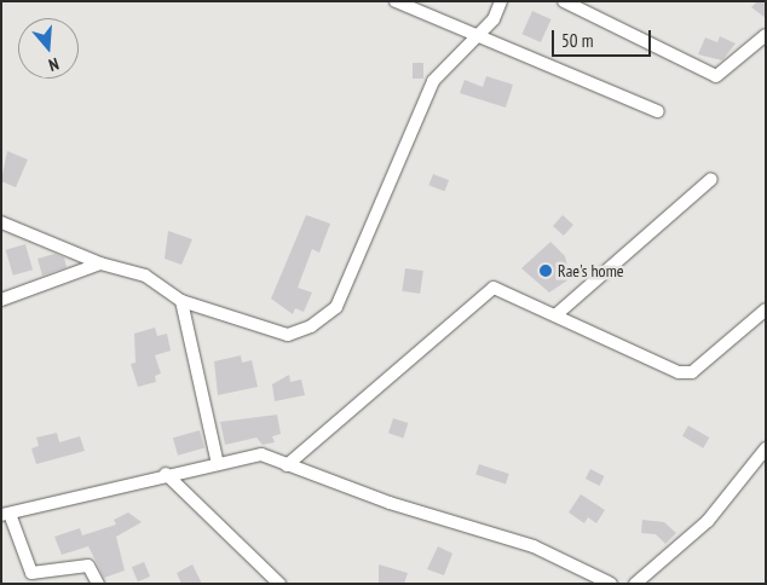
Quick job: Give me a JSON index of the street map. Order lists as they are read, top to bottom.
{
  "places": ["Rae's home"],
  "scale_bar": "50 m",
  "north": "bottom"
}
